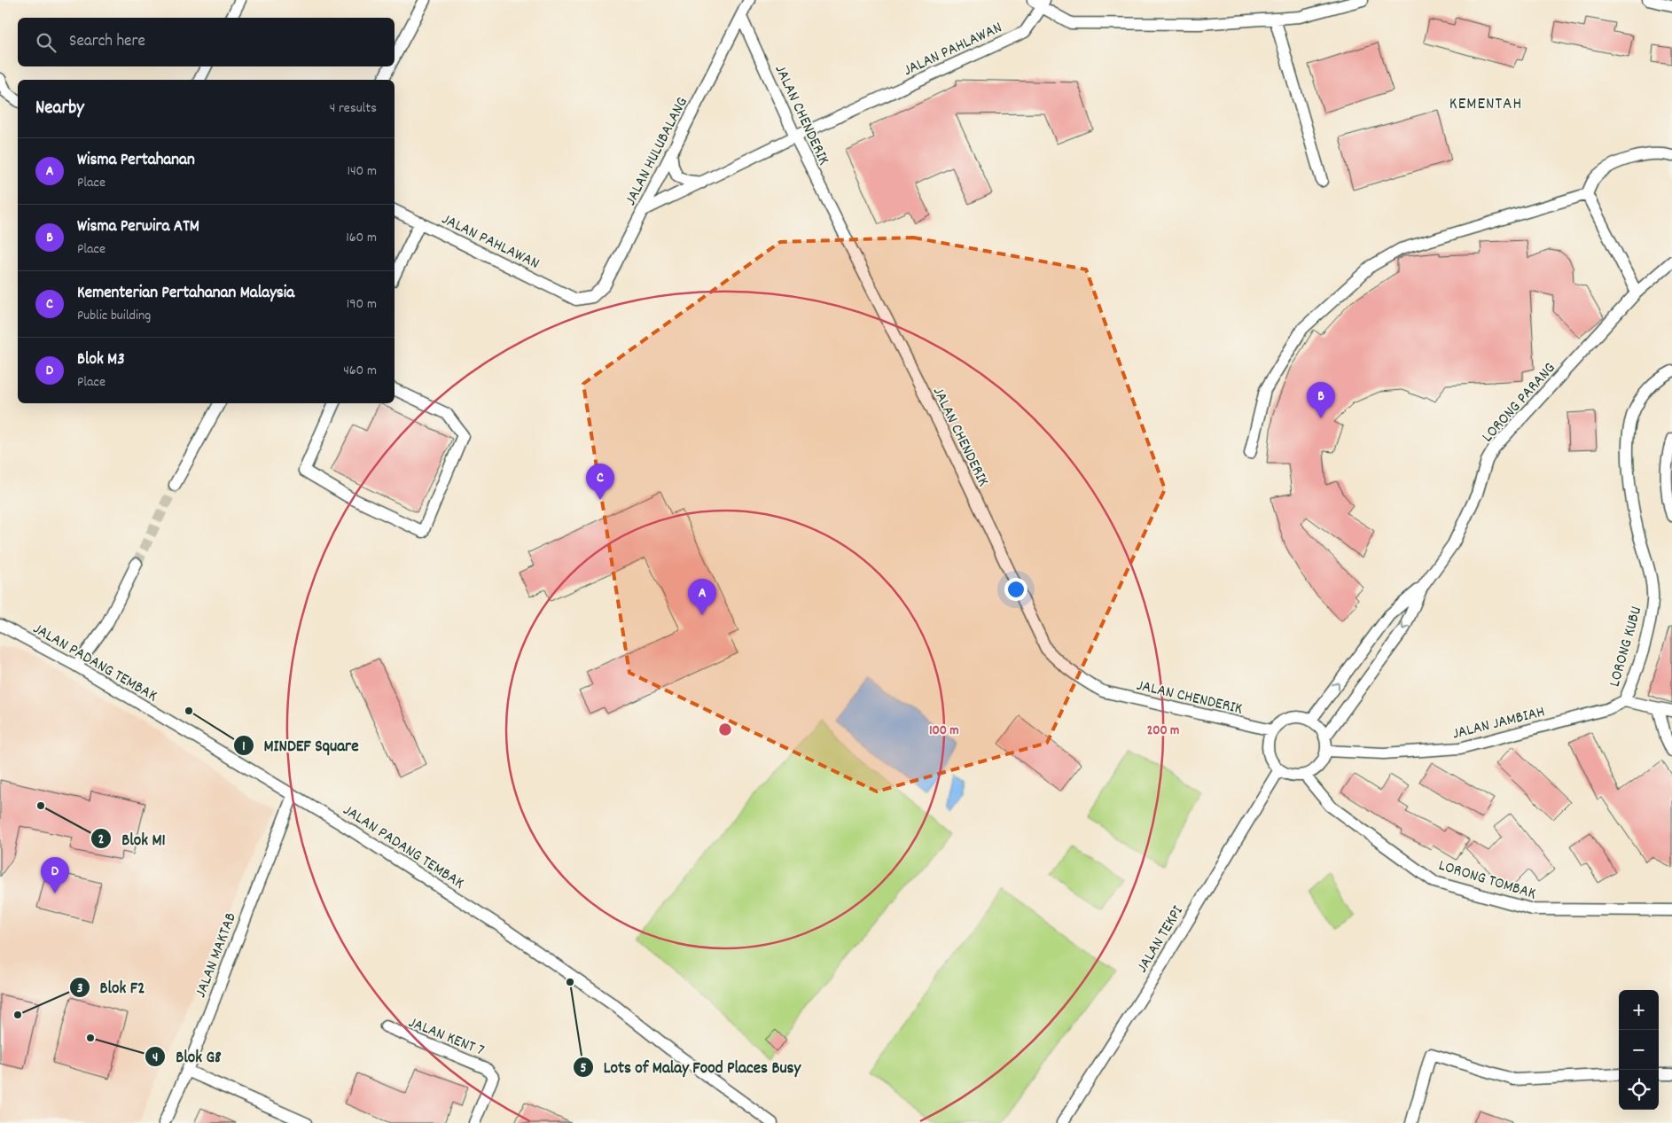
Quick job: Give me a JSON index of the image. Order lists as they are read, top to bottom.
{
  "streets": {
    "street": [
      "JALAN PAHLAWAN",
      "JALAN CHENDERIK",
      "JALAN HULUBALANG",
      "LORONG PARANG",
      "LORONG KUBU",
      "JALAN PADANG TEMBAK",
      "JALAN JAMBIAH",
      "LORONG TOMBAK",
      "JALAN TEKPI",
      "JALAN MAKTAB",
      "JALAN KENT 7"
    ]
  },
  "crossings": [
    ["JALAN PAHLAWAN", "JALAN CHENDERIK"],
    ["JALAN PAHLAWAN", "JALAN HULUBALANG"],
    ["JALAN CHENDERIK", "JALAN HULUBALANG"],
    ["JALAN CHENDERIK", "LORONG PARANG"],
    ["JALAN CHENDERIK", "JALAN JAMBIAH"],
    ["JALAN CHENDERIK", "LORONG TOMBAK"],
    ["JALAN CHENDERIK", "JALAN TEKPI"],
    ["LORONG PARANG", "JALAN JAMBIAH"],
    ["LORONG PARANG", "LORONG TOMBAK"],
    ["LORONG PARANG", "JALAN TEKPI"],
    ["LORONG KUBU", "JALAN JAMBIAH"],
    ["JALAN PADANG TEMBAK", "JALAN MAKTAB"],
    ["JALAN JAMBIAH", "LORONG TOMBAK"],
    ["JALAN JAMBIAH", "JALAN TEKPI"],
    ["LORONG TOMBAK", "JALAN TEKPI"]
  ],
  "districts": ["KEMENTAH"],
  "places": [
    "MINDEF Square",
    "Blok M1",
    "Lots of Malay Food Places Busy",
    "Blok F2",
    "Blok G8"
  ],
  "page": {
    "search": "Search here",
    "heading": ["Nearby", "4 results"],
    "list": [
      {
        "mark": "A",
        "name": "Wisma Pertahanan",
        "note": "Place",
        "value": "140 m"
      },
      {
        "mark": "B",
        "name": "Wisma Perwira ATM",
        "note": "Place",
        "value": "160 m"
      },
      {
        "mark": "C",
        "name": "Kementerian Pertahanan Malaysia",
        "note": "Public building",
        "value": "190 m"
      },
      {
        "mark": "D",
        "name": "Blok M3",
        "note": "Place",
        "value": "460 m"
      }
    ],
    "pins": [
      "B",
      "C",
      "A",
      "D"
    ],
    "map_buttons": ["+", "−"]
  },
  "rings": ["100 m", "200 m"]
}
